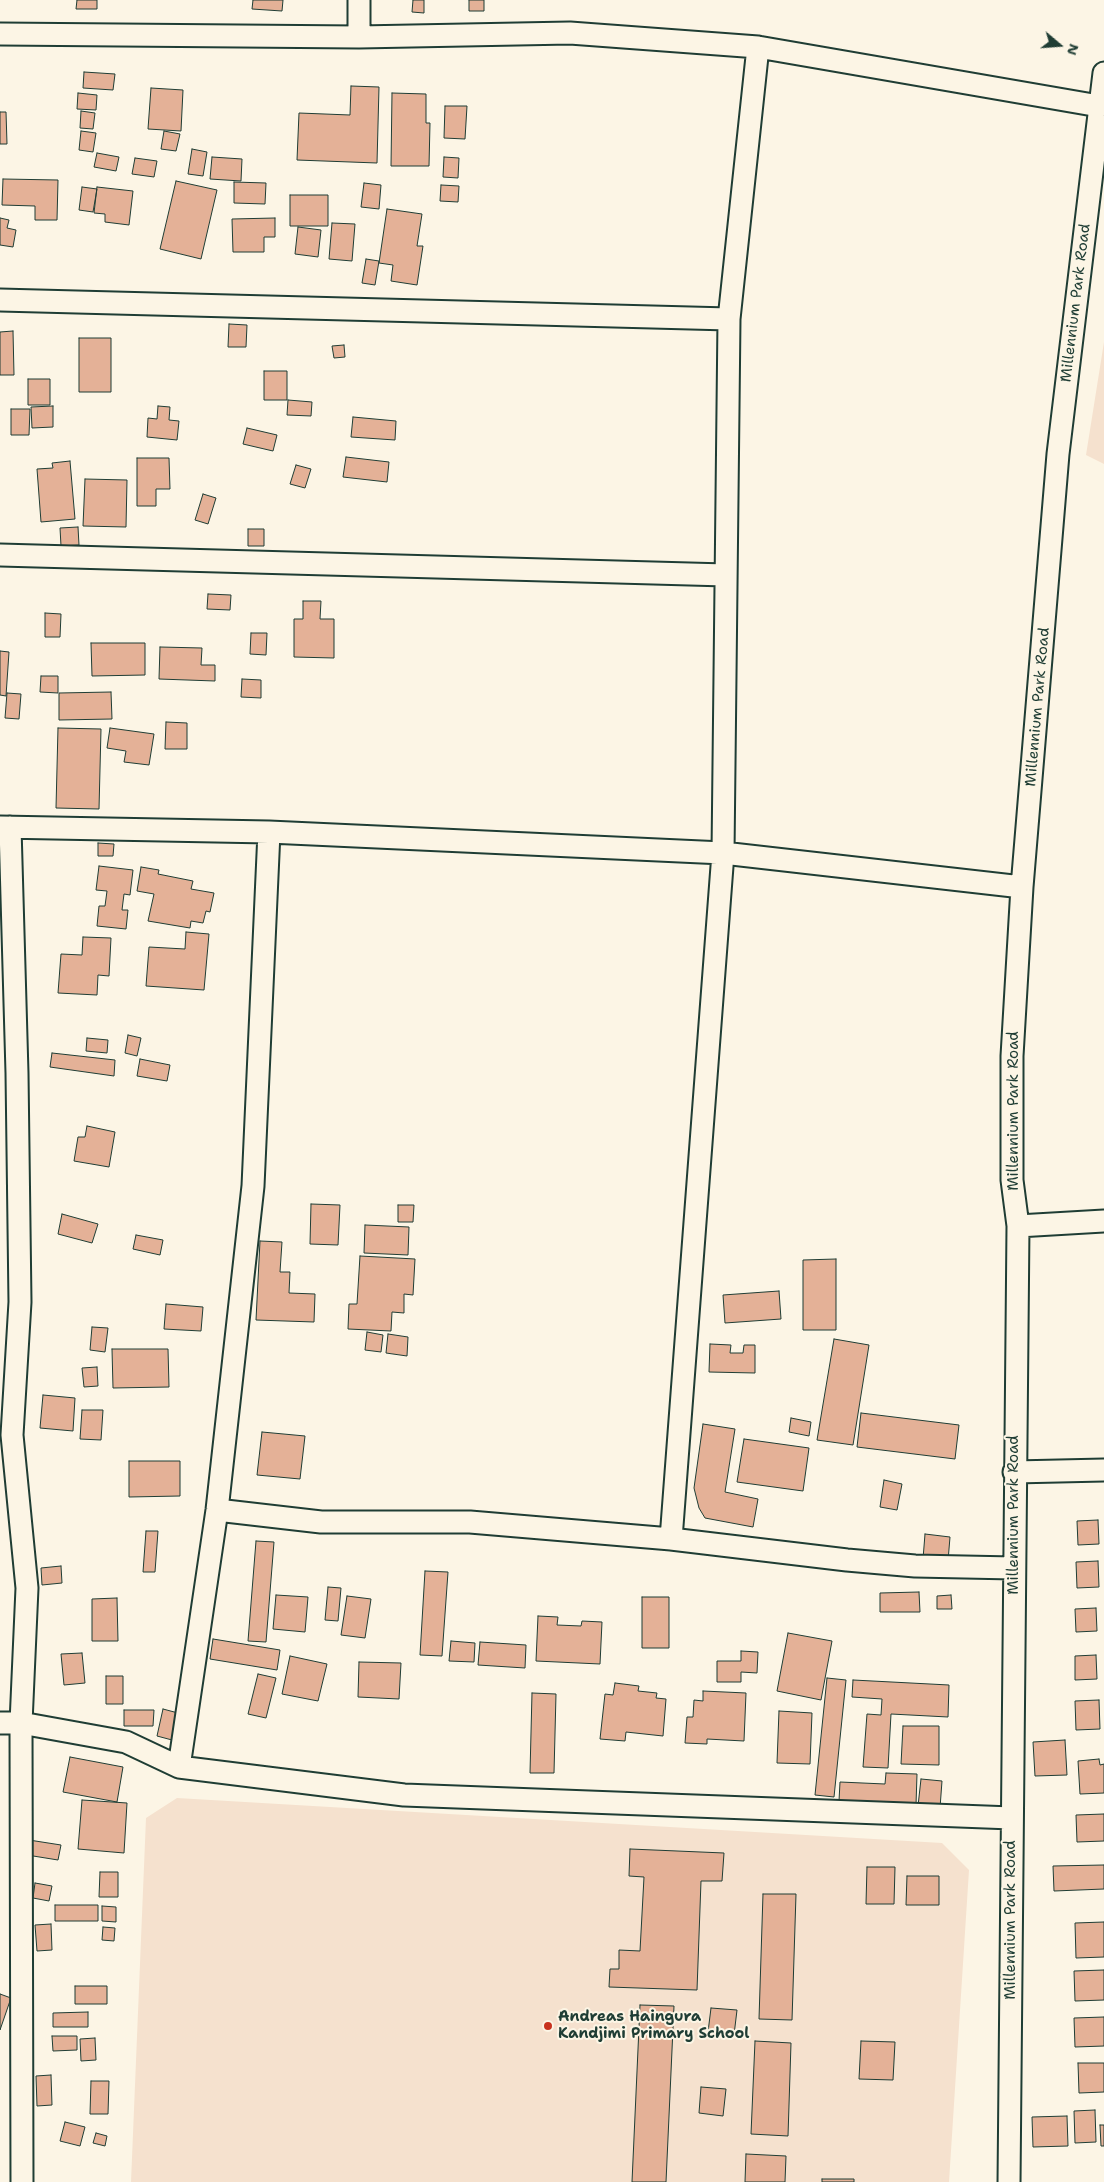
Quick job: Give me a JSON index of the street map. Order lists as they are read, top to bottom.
{
  "streets": {
    "street": ["Millennium Park Road"]
  },
  "places": ["Andreas Haingura Kandjimi Primary School"],
  "north": "right"
}
